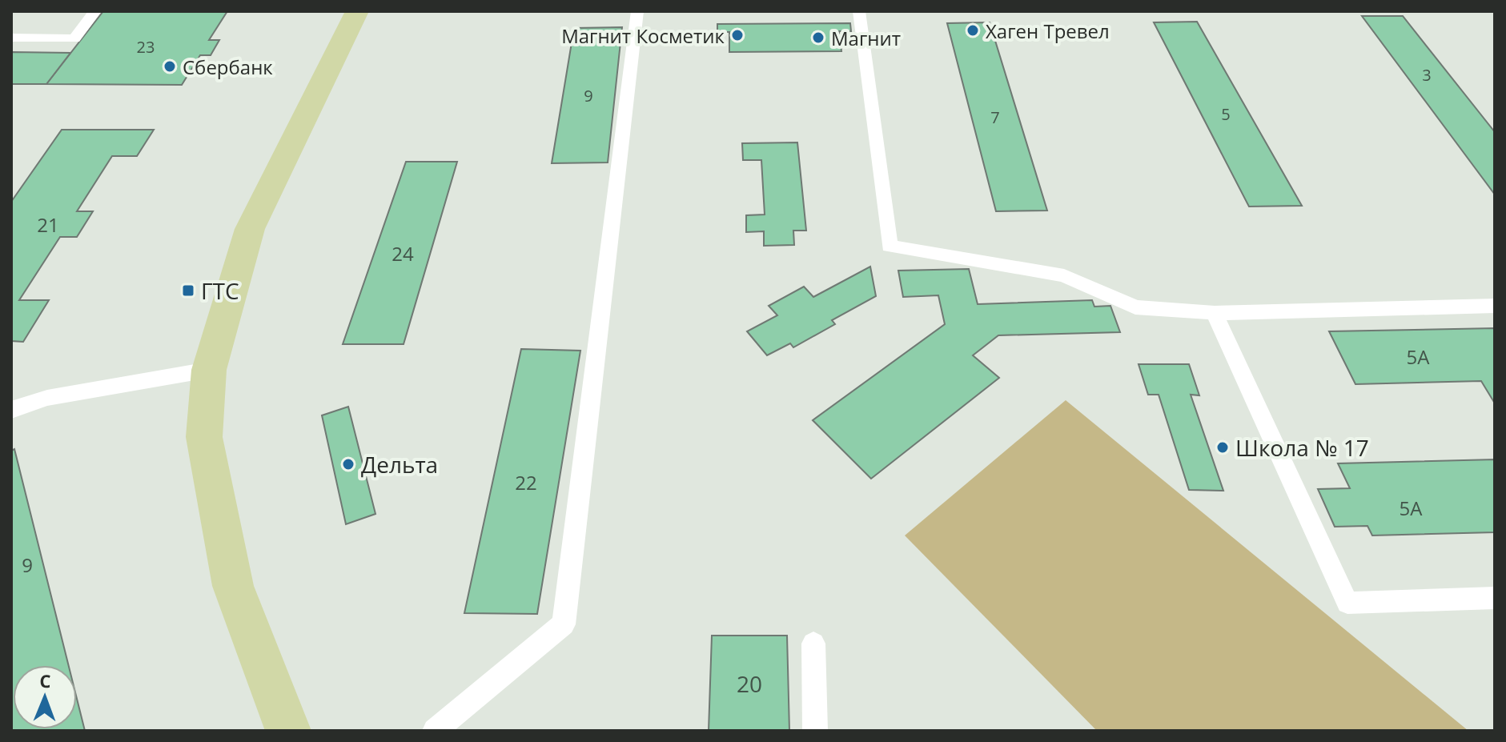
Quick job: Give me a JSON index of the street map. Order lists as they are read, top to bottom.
{
  "places": {
    "other": [
      "Хаген Тревел",
      "Магнит Косметик",
      "Магнит",
      "Сбербанк",
      "Школа № 17",
      "Дельта"
    ],
    "transit": ["ГТС"]
  },
  "house_numbers": [
    "23",
    "3",
    "9",
    "5",
    "7",
    "21",
    "24",
    "5А",
    "22",
    "5А",
    "9",
    "20"
  ],
  "north": "top"
}
